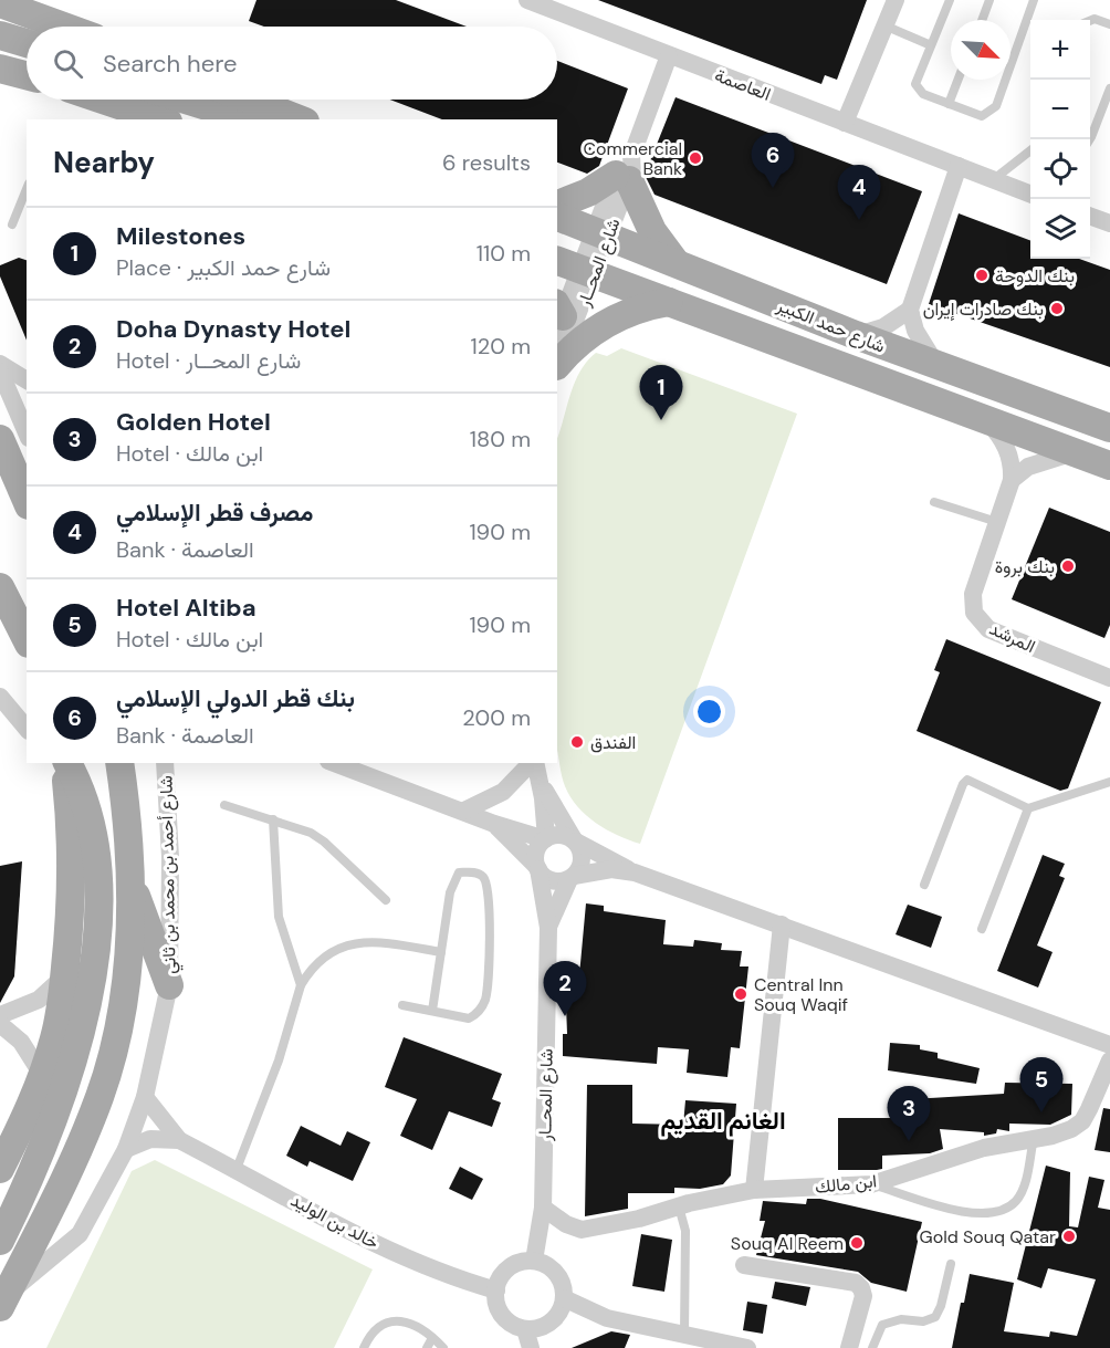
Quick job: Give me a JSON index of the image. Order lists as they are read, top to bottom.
{
  "streets": {
    "main road": ["شارع حمد الكبير", "شارع أحمد بن محمد بن ثاني"],
    "street": [
      "العاصمة",
      "شارع المحــار",
      "المرشد",
      "ابن مالك",
      "خالد بن الوليد"
    ]
  },
  "crossings": [
    ["العاصمة", "شارع المحــار"],
    ["شارع المحــار", "شارع حمد الكبير"],
    ["شارع المحــار", "ابن مالك"],
    ["شارع المحــار", "خالد بن الوليد"],
    ["شارع حمد الكبير", "المرشد"],
    ["شارع أحمد بن محمد بن ثاني", "خالد بن الوليد"]
  ],
  "districts": ["الغانم القديم"],
  "places": [
    "Commercial Bank",
    "بنك الدوحة",
    "بنك صادرات إيران",
    "بنك بروة",
    "الفندق",
    "Central Inn Souq Waqif",
    "Gold Souq Qatar",
    "Souq Al Reem"
  ],
  "north": "bottom right",
  "page": {
    "map_buttons": ["+", "−"],
    "search": "Search here",
    "heading": ["Nearby", "6 results"],
    "pins": [
      "6",
      "4",
      "1",
      "2",
      "5",
      "3"
    ],
    "list": [
      {
        "mark": "1",
        "name": "Milestones",
        "note": "Place · شارع حمد الكبير",
        "value": "110 m"
      },
      {
        "mark": "2",
        "name": "Doha Dynasty Hotel",
        "note": "Hotel · شارع المحــار",
        "value": "120 m"
      },
      {
        "mark": "3",
        "name": "Golden Hotel",
        "note": "Hotel · ابن مالك",
        "value": "180 m"
      },
      {
        "mark": "4",
        "name": "مصرف قطر الإسلامي",
        "note": "Bank · العاصمة",
        "value": "190 m"
      },
      {
        "mark": "5",
        "name": "Hotel Altiba",
        "note": "Hotel · ابن مالك",
        "value": "190 m"
      },
      {
        "mark": "6",
        "name": "بنك قطر الدولي الإسلامي",
        "note": "Bank · العاصمة",
        "value": "200 m"
      }
    ]
  }
}
